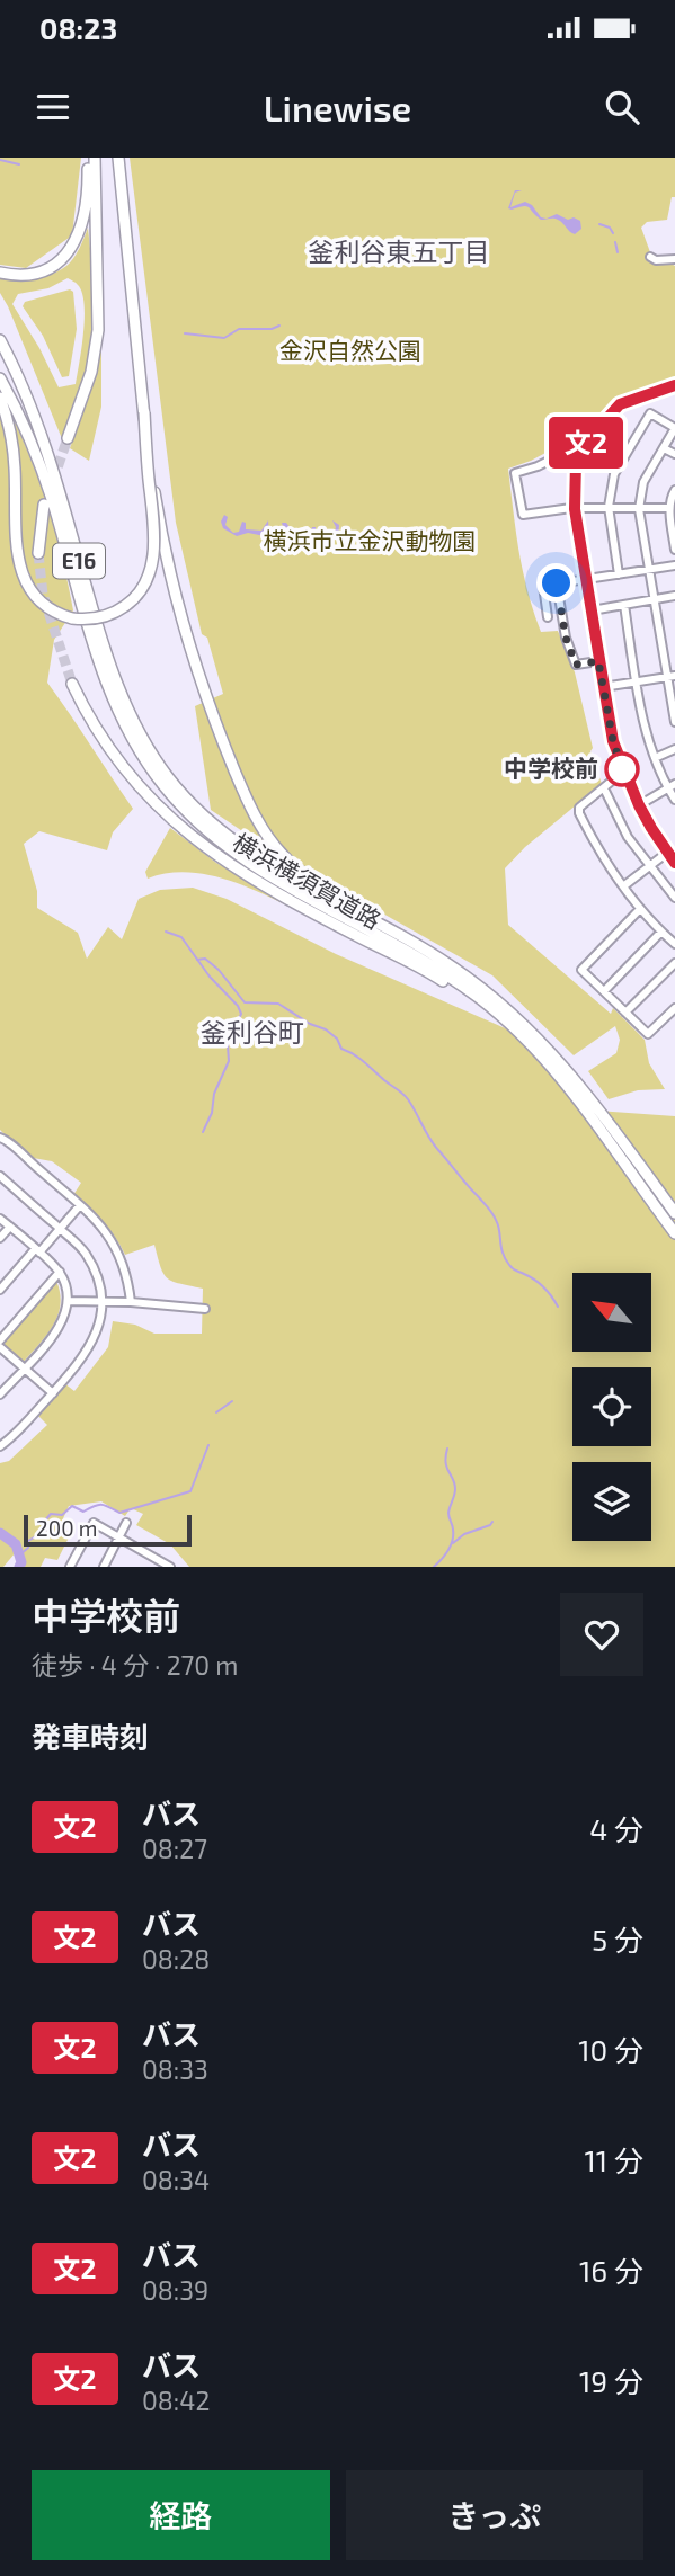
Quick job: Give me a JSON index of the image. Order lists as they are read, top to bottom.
{
  "streets": {
    "highway": ["E16", "横浜横須賀道路"]
  },
  "crossings": [
    ["E16", "横浜横須賀道路"]
  ],
  "districts": ["釜利谷東五丁目", "釜利谷町"],
  "parks": ["金沢自然公園", "横浜市立金沢動物園"],
  "places": ["中学校前"],
  "lines": ["bus line 文2"],
  "scale_bar": "200 m",
  "north": "top left",
  "page": {
    "status": "08:23",
    "header": "Linewise",
    "on_map": "文2",
    "scale": "200 m",
    "heading": [
      ["中学校前", "徒歩 · 4 分 · 270 m"],
      "発車時刻"
    ],
    "list": [
      {
        "mark": "文2",
        "name": "バス",
        "note": "08:27",
        "value": "4 分"
      },
      {
        "mark": "文2",
        "name": "バス",
        "note": "08:28",
        "value": "5 分"
      },
      {
        "mark": "文2",
        "name": "バス",
        "note": "08:33",
        "value": "10 分"
      },
      {
        "mark": "文2",
        "name": "バス",
        "note": "08:34",
        "value": "11 分"
      },
      {
        "mark": "文2",
        "name": "バス",
        "note": "08:39",
        "value": "16 分"
      },
      {
        "mark": "文2",
        "name": "バス",
        "note": "08:42",
        "value": "19 分"
      }
    ],
    "buttons": ["経路", "きっぷ"]
  }
}
